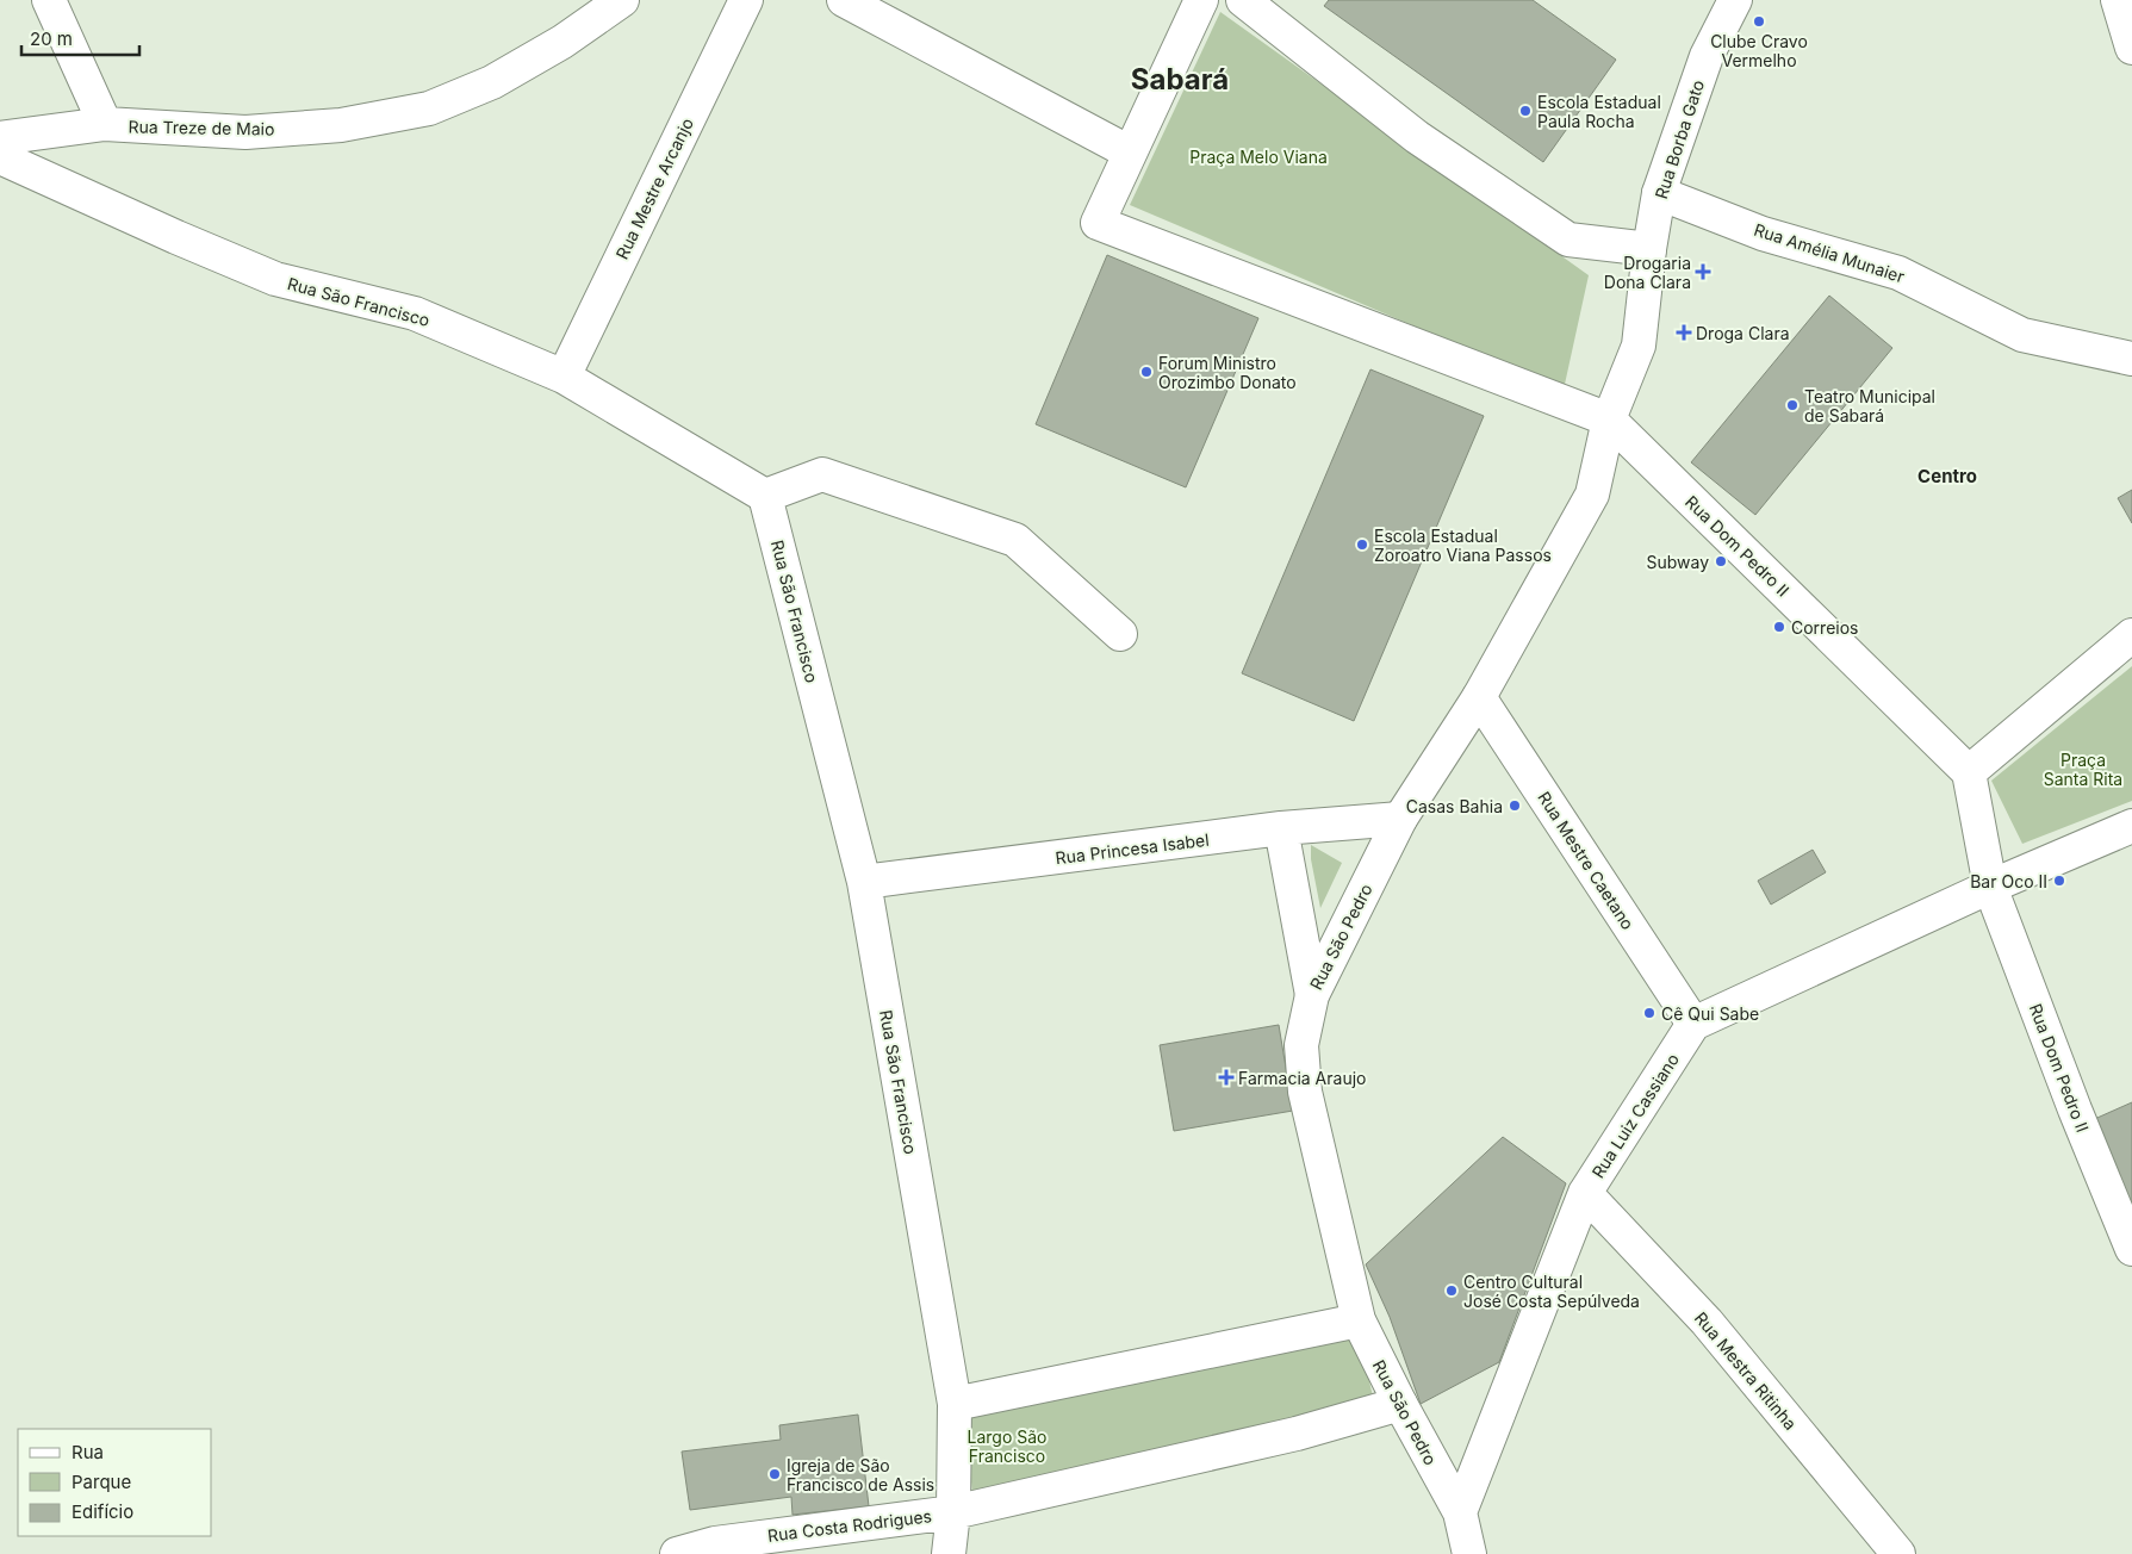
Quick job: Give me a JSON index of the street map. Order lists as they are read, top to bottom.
{
  "streets": {
    "street": [
      "Rua Treze de Maio",
      "Rua Borba Gato",
      "Rua Mestre Arcanjo",
      "Rua Amélia Munaier",
      "Rua São Francisco",
      "Rua Dom Pedro II",
      "Rua Princesa Isabel",
      "Rua Mestre Caetano",
      "Rua São Pedro",
      "Rua Luiz Cassiano",
      "Rua Mestra Ritinha",
      "Rua Costa Rodrigues"
    ]
  },
  "crossings": [
    ["Rua Borba Gato", "Rua Amélia Munaier"],
    ["Rua Mestre Arcanjo", "Rua São Francisco"],
    ["Rua São Francisco", "Rua Princesa Isabel"],
    ["Rua São Francisco", "Rua Costa Rodrigues"],
    ["Rua Dom Pedro II", "Rua São Pedro"],
    ["Rua Princesa Isabel", "Rua São Pedro"],
    ["Rua Mestre Caetano", "Rua São Pedro"],
    ["Rua Mestre Caetano", "Rua Luiz Cassiano"],
    ["Rua São Pedro", "Rua Luiz Cassiano"],
    ["Rua Luiz Cassiano", "Rua Mestra Ritinha"]
  ],
  "districts": ["Sabará", "Centro"],
  "parks": ["Praça Melo Viana", "Praça Santa Rita", "Largo São Francisco"],
  "places": {
    "other": [
      "Clube Cravo Vermelho",
      "Escola Estadual Paula Rocha",
      "Forum Ministro Orozimbo Donato",
      "Teatro Municipal de Sabará",
      "Escola Estadual Zoroatro Viana Passos",
      "Subway",
      "Correios",
      "Casas Bahia",
      "Bar Oco II",
      "Cê Qui Sabe",
      "Centro Cultural José Costa Sepúlveda",
      "Igreja de São Francisco de Assis"
    ],
    "health": ["Drogaria Dona Clara", "Droga Clara", "Farmacia Araujo"]
  },
  "legend": ["Rua", "Parque", "Edifício"],
  "scale_bar": "20 m"
}
